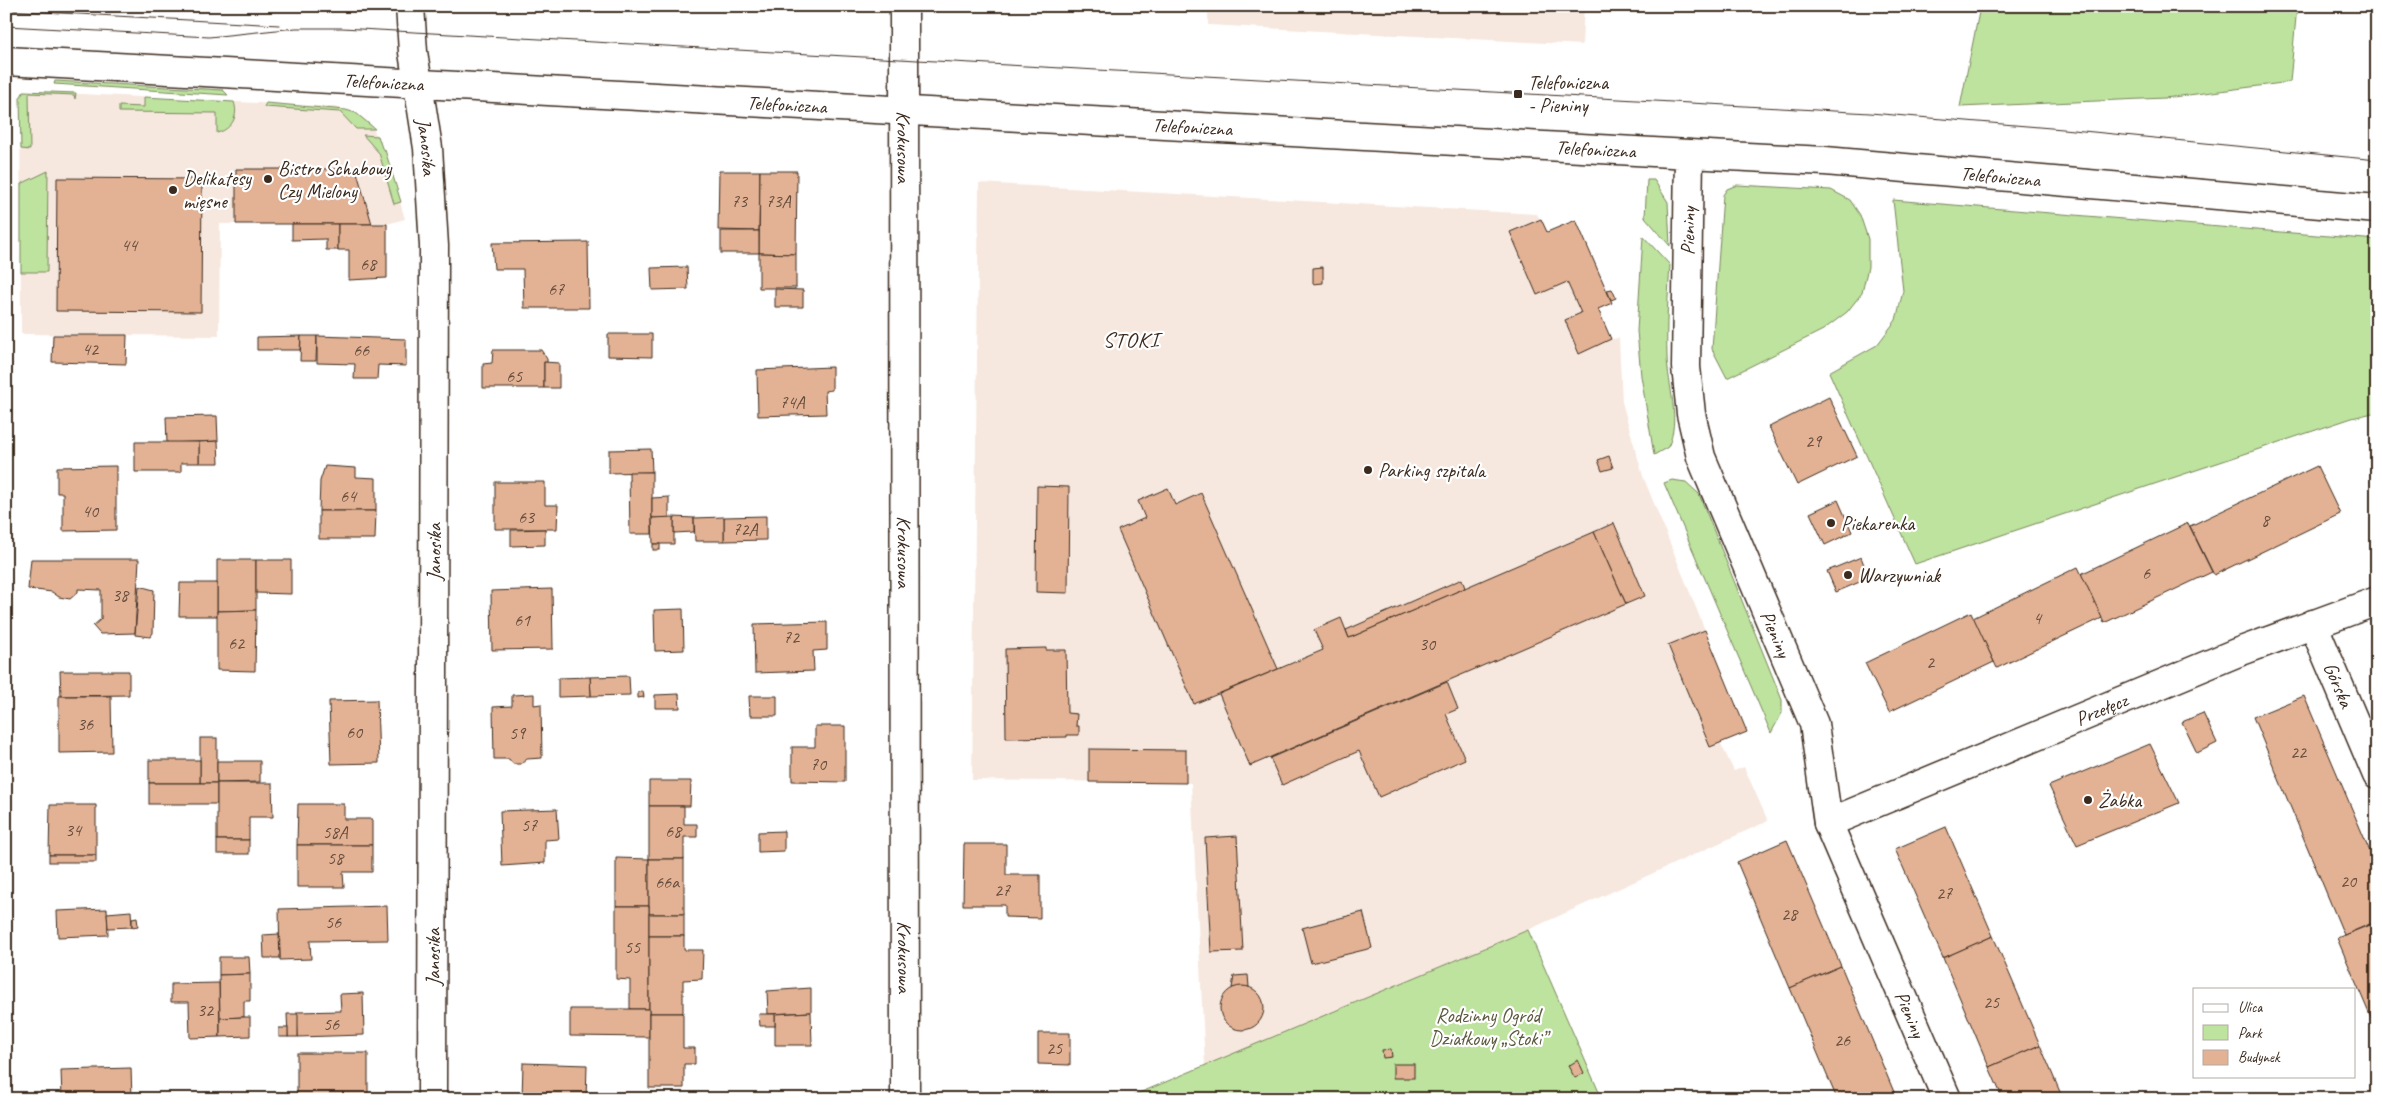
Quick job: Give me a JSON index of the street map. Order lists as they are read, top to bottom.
{
  "streets": {
    "street": [
      "Telefoniczna",
      "Janosika",
      "Krokusowa",
      "Pieniny",
      "Górska",
      "Przełęcz"
    ]
  },
  "crossings": [
    ["Telefoniczna", "Janosika"],
    ["Telefoniczna", "Krokusowa"],
    ["Telefoniczna", "Pieniny"],
    ["Pieniny", "Przełęcz"],
    ["Górska", "Przełęcz"]
  ],
  "districts": ["STOKI"],
  "parks": ["Rodzinny Ogród Działkowy „Stoki”"],
  "places": {
    "transit": ["Telefoniczna - Pieniny"],
    "other": [
      "Bistro Schabowy Czy Mielony",
      "Delikatesy mięsne",
      "Parking szpitala",
      "Piekarenka",
      "Warzywniak",
      "Żabka"
    ]
  },
  "house_numbers": [
    "73",
    "73A",
    "44",
    "68",
    "67",
    "42",
    "66",
    "65",
    "74A",
    "29",
    "64",
    "40",
    "63",
    "8",
    "72A",
    "6",
    "38",
    "4",
    "61",
    "72",
    "62",
    "30",
    "2",
    "36",
    "60",
    "59",
    "22",
    "70",
    "57",
    "34",
    "68",
    "58A",
    "58",
    "20",
    "66a",
    "27",
    "27",
    "28",
    "56",
    "55",
    "25",
    "32",
    "56",
    "26",
    "25"
  ],
  "legend": ["Ulica", "Park", "Budynek"]
}
